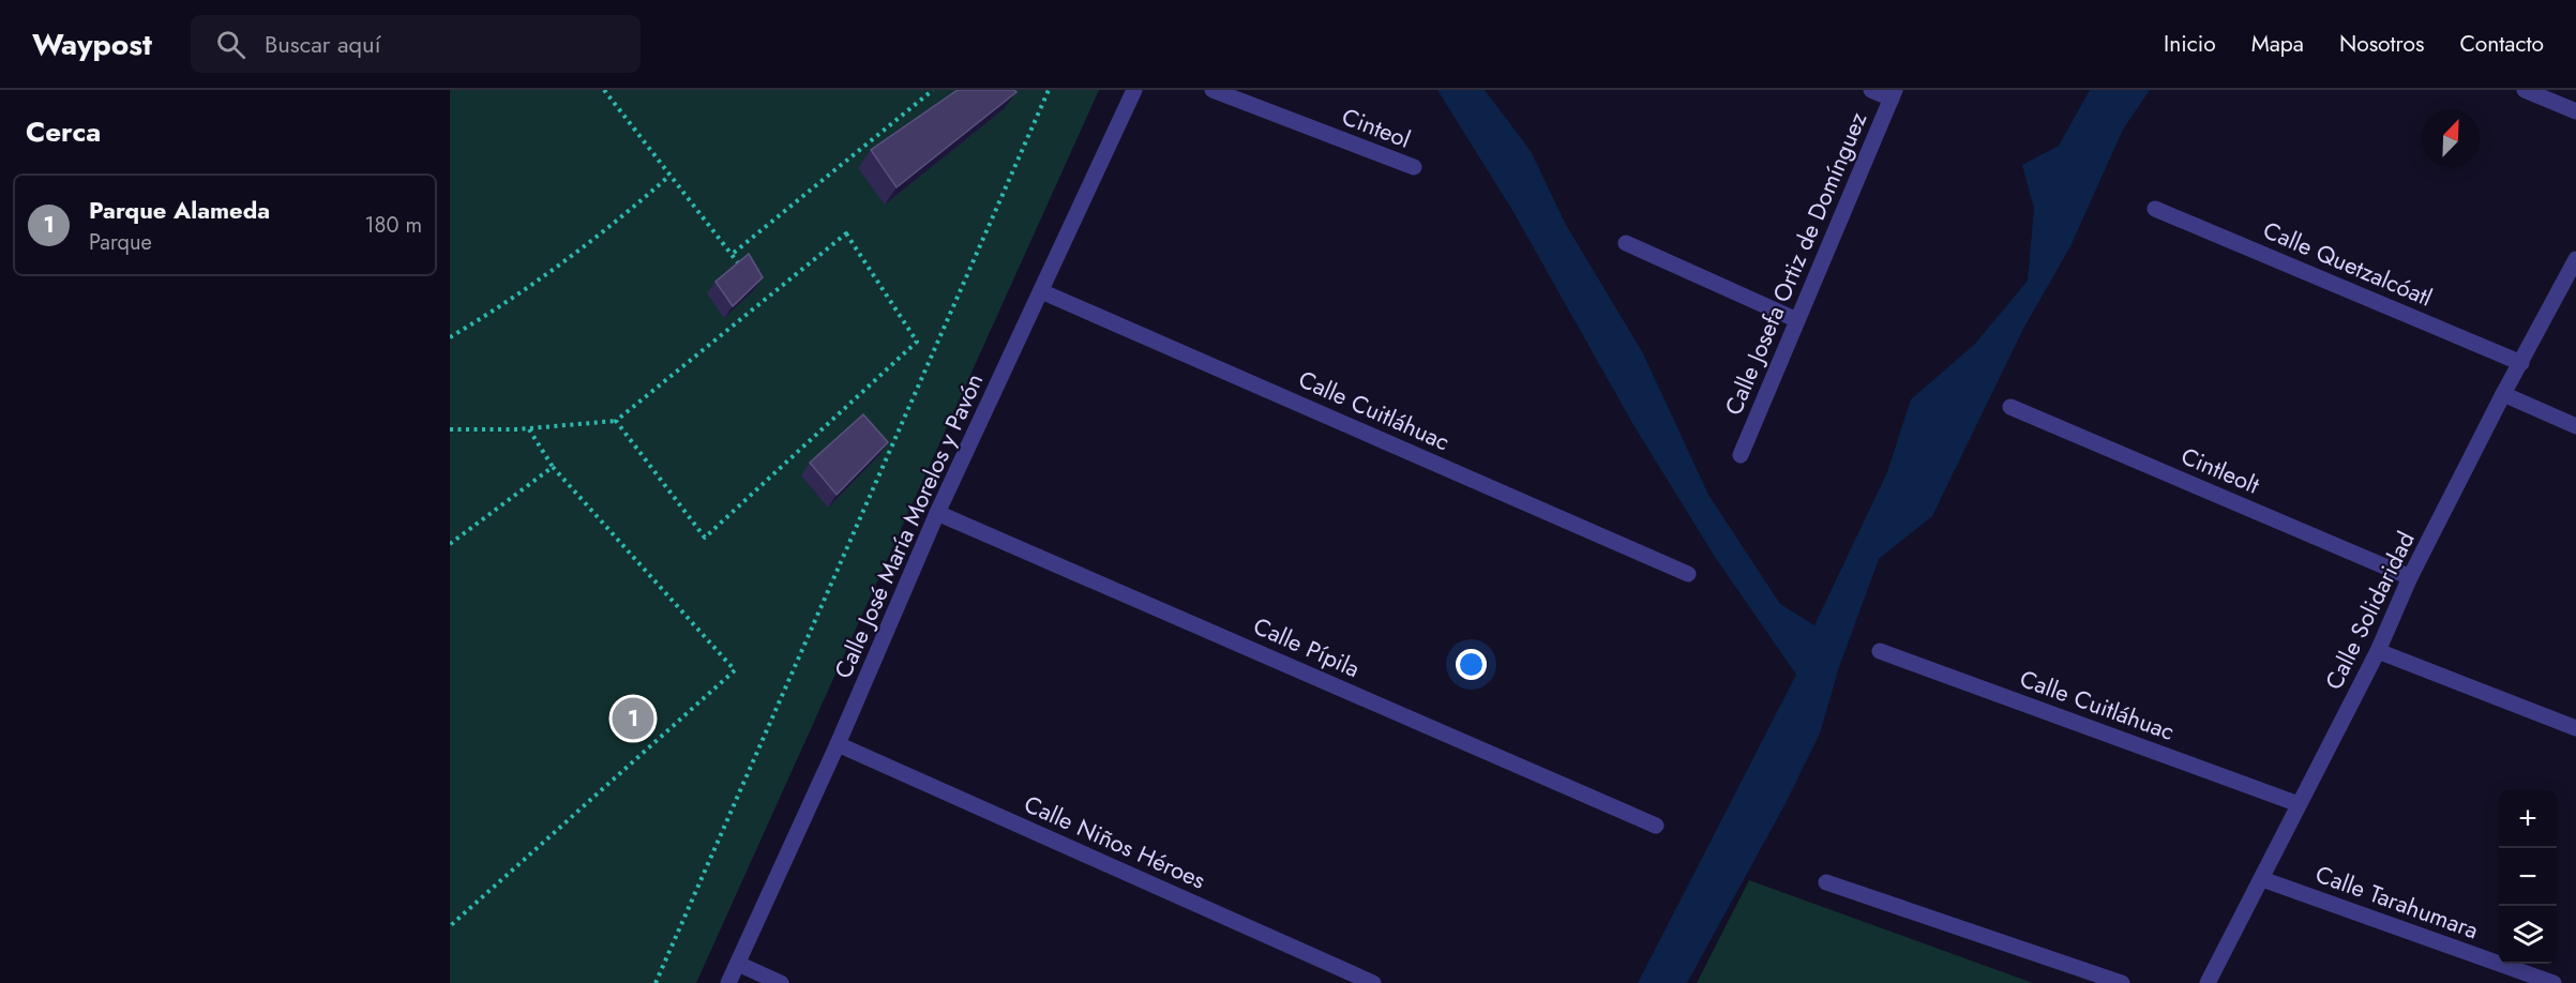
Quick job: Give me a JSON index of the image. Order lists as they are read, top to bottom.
{
  "streets": {
    "street": [
      "Cinteol",
      "Calle Josefa Ortiz de Domínguez",
      "Calle Quetzalcóatl",
      "Calle Cuitláhuac",
      "Cintleolt",
      "Calle José María Morelos y Pavón",
      "Calle Solidaridad",
      "Calle Pípila",
      "Calle Niños Héroes",
      "Calle Tarahumara"
    ]
  },
  "crossings": [
    ["Calle Quetzalcóatl", "Calle Solidaridad"],
    ["Calle Cuitláhuac", "Calle José María Morelos y Pavón"],
    ["Calle Cuitláhuac", "Calle Solidaridad"],
    ["Cintleolt", "Calle Solidaridad"],
    ["Calle José María Morelos y Pavón", "Calle Pípila"],
    ["Calle José María Morelos y Pavón", "Calle Niños Héroes"],
    ["Calle Solidaridad", "Calle Tarahumara"]
  ],
  "north": "top right",
  "page": {
    "header": "Waypost",
    "search": "Buscar aquí",
    "nav": [
      "Inicio",
      "Mapa",
      "Nosotros",
      "Contacto"
    ],
    "heading": "Cerca",
    "list": [
      {
        "mark": "1",
        "name": "Parque Alameda",
        "note": "Parque",
        "value": "180 m"
      }
    ],
    "pins": "1",
    "map_buttons": ["+", "−"]
  }
}
